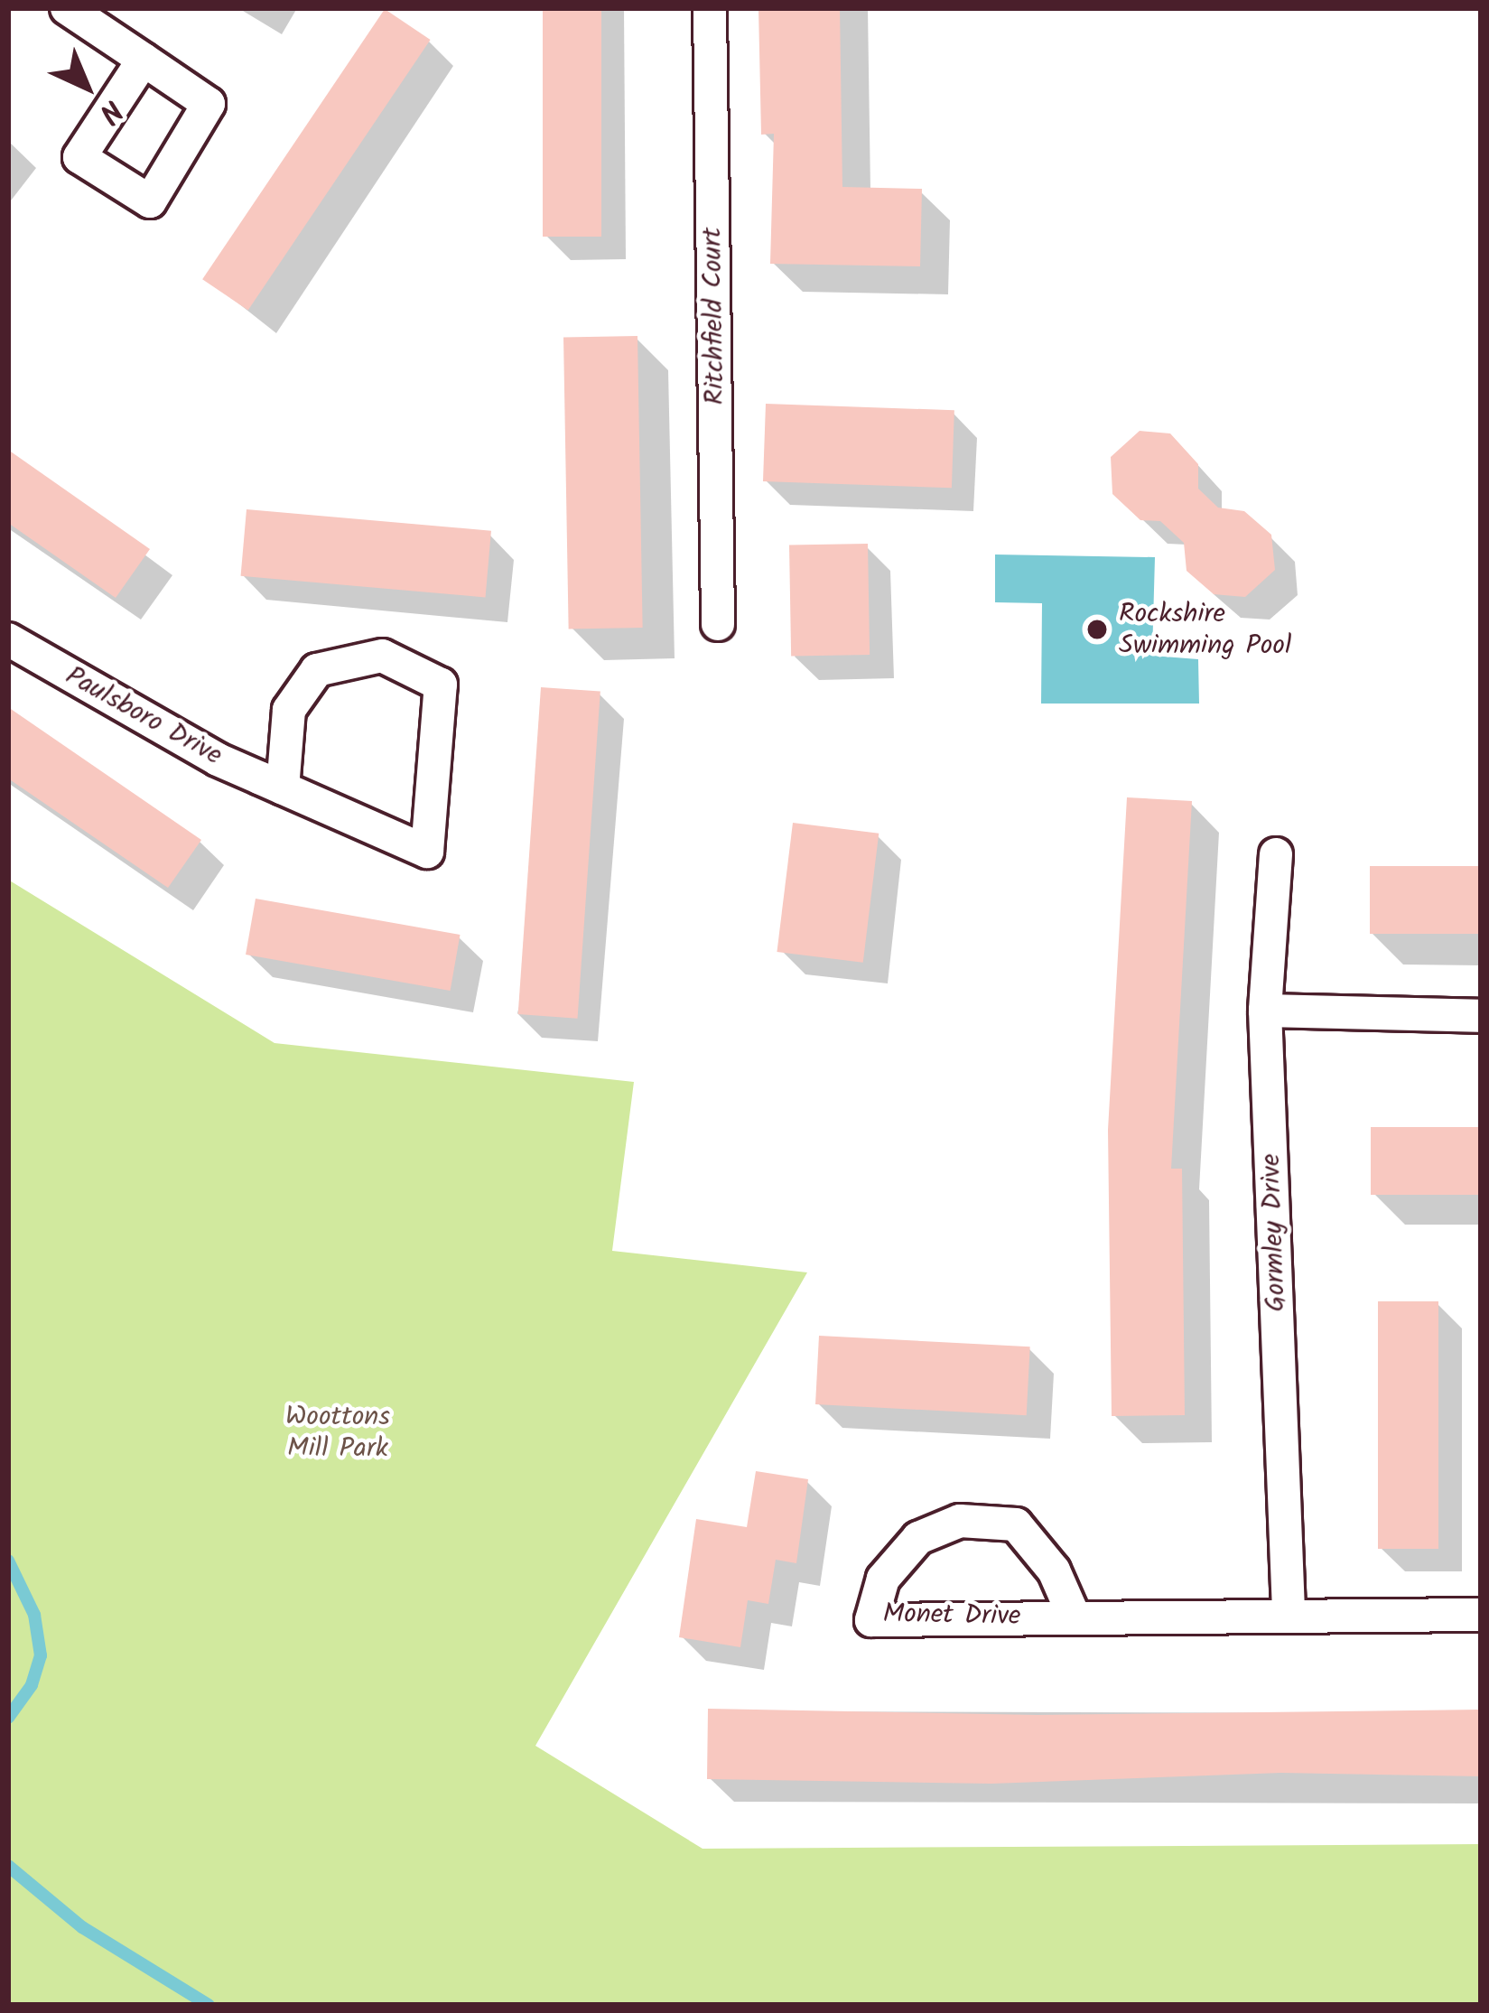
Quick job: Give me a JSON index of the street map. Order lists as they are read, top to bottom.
{
  "streets": {
    "street": [
      "Ritchfield Court",
      "Paulsboro Drive",
      "Gormley Drive",
      "Monet Drive"
    ]
  },
  "crossings": [
    ["Gormley Drive", "Monet Drive"]
  ],
  "parks": ["Woottons Mill Park"],
  "places": ["Rockshire Swimming Pool"],
  "north": "bottom right"
}
